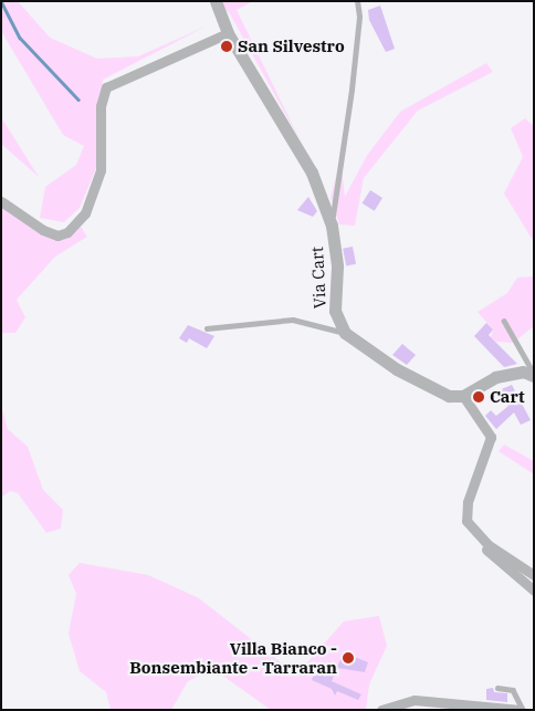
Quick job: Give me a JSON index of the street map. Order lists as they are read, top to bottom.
{
  "streets": {
    "street": ["Via Cart"]
  },
  "places": ["San Silvestro", "Cart", "Villa Bianco - Bonsembiante - Tarraran"]
}
